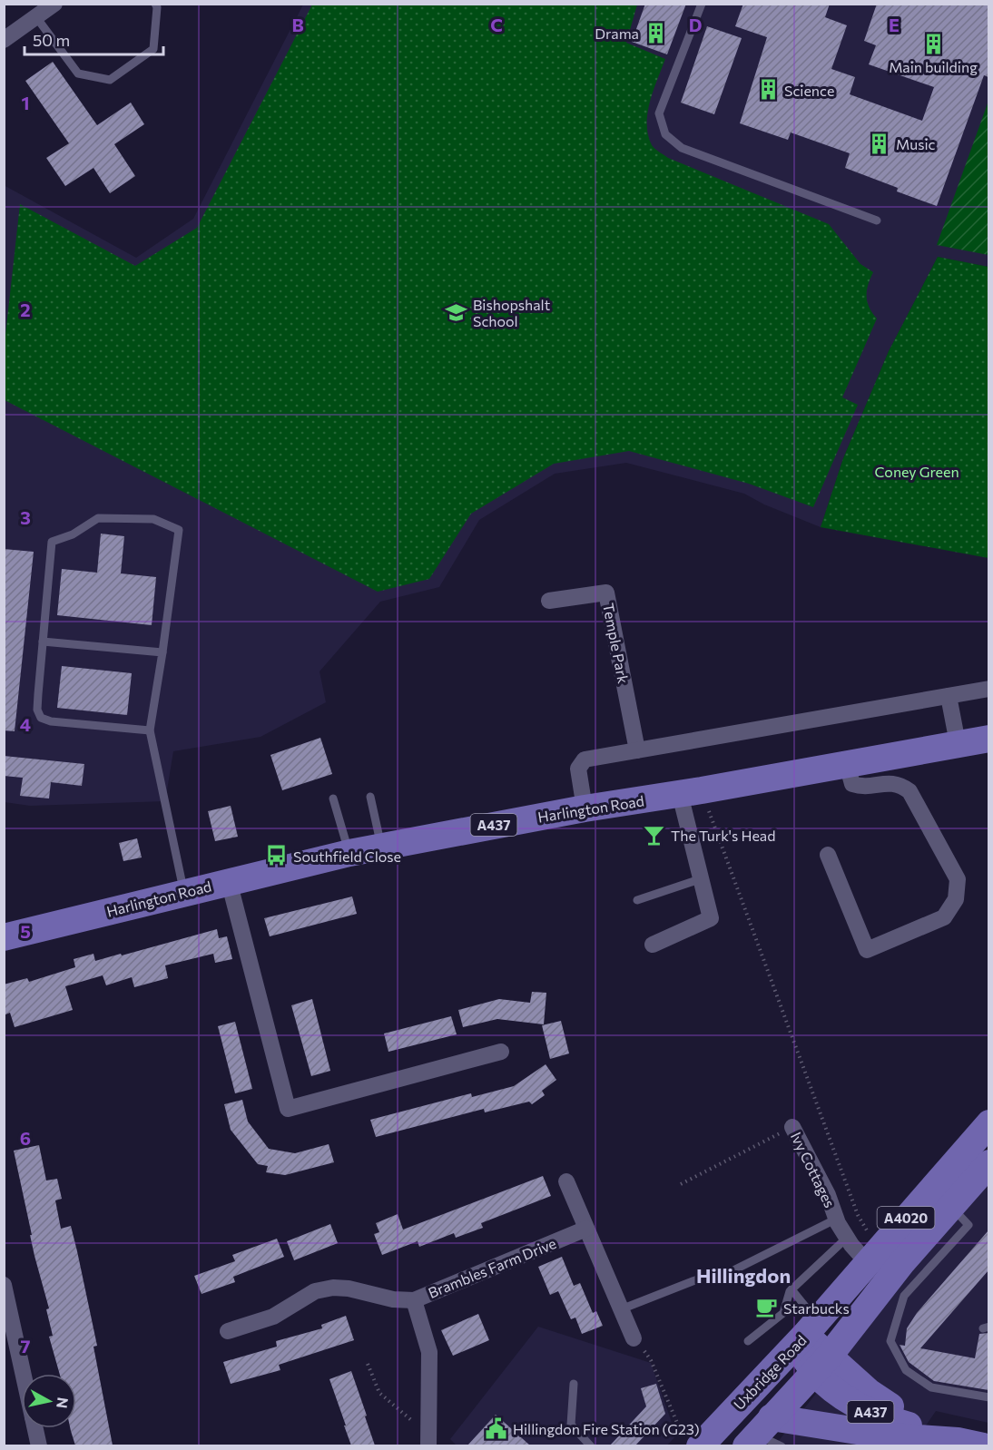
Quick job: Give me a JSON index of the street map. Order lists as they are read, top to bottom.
{
  "streets": {
    "main road": [
      "Harlington Road",
      "A437",
      "A4020",
      "Uxbridge Road"
    ],
    "street": ["Temple Park", "Ivy Cottages", "Brambles Farm Drive"]
  },
  "crossings": [
    ["A437", "A4020"],
    ["A437", "Uxbridge Road"],
    ["Ivy Cottages", "Uxbridge Road"]
  ],
  "districts": ["Hillingdon"],
  "parks": ["Coney Green"],
  "places": {
    "building": [
      "Drama",
      "Main building",
      "Science",
      "Music"
    ],
    "school or university": ["Bishopshalt School"],
    "bar": ["The Turk's Head"],
    "bus stop": ["Southfield Close"],
    "cafe": ["Starbucks"],
    "public building": ["Hillingdon Fire Station (G23)"]
  },
  "scale_bar": "50 m",
  "north": "right",
  "grid": {
    "columns": [
      "B",
      "C",
      "D",
      "E"
    ],
    "rows": [
      "1",
      "2",
      "3",
      "4",
      "5",
      "6",
      "7"
    ]
  }
}
